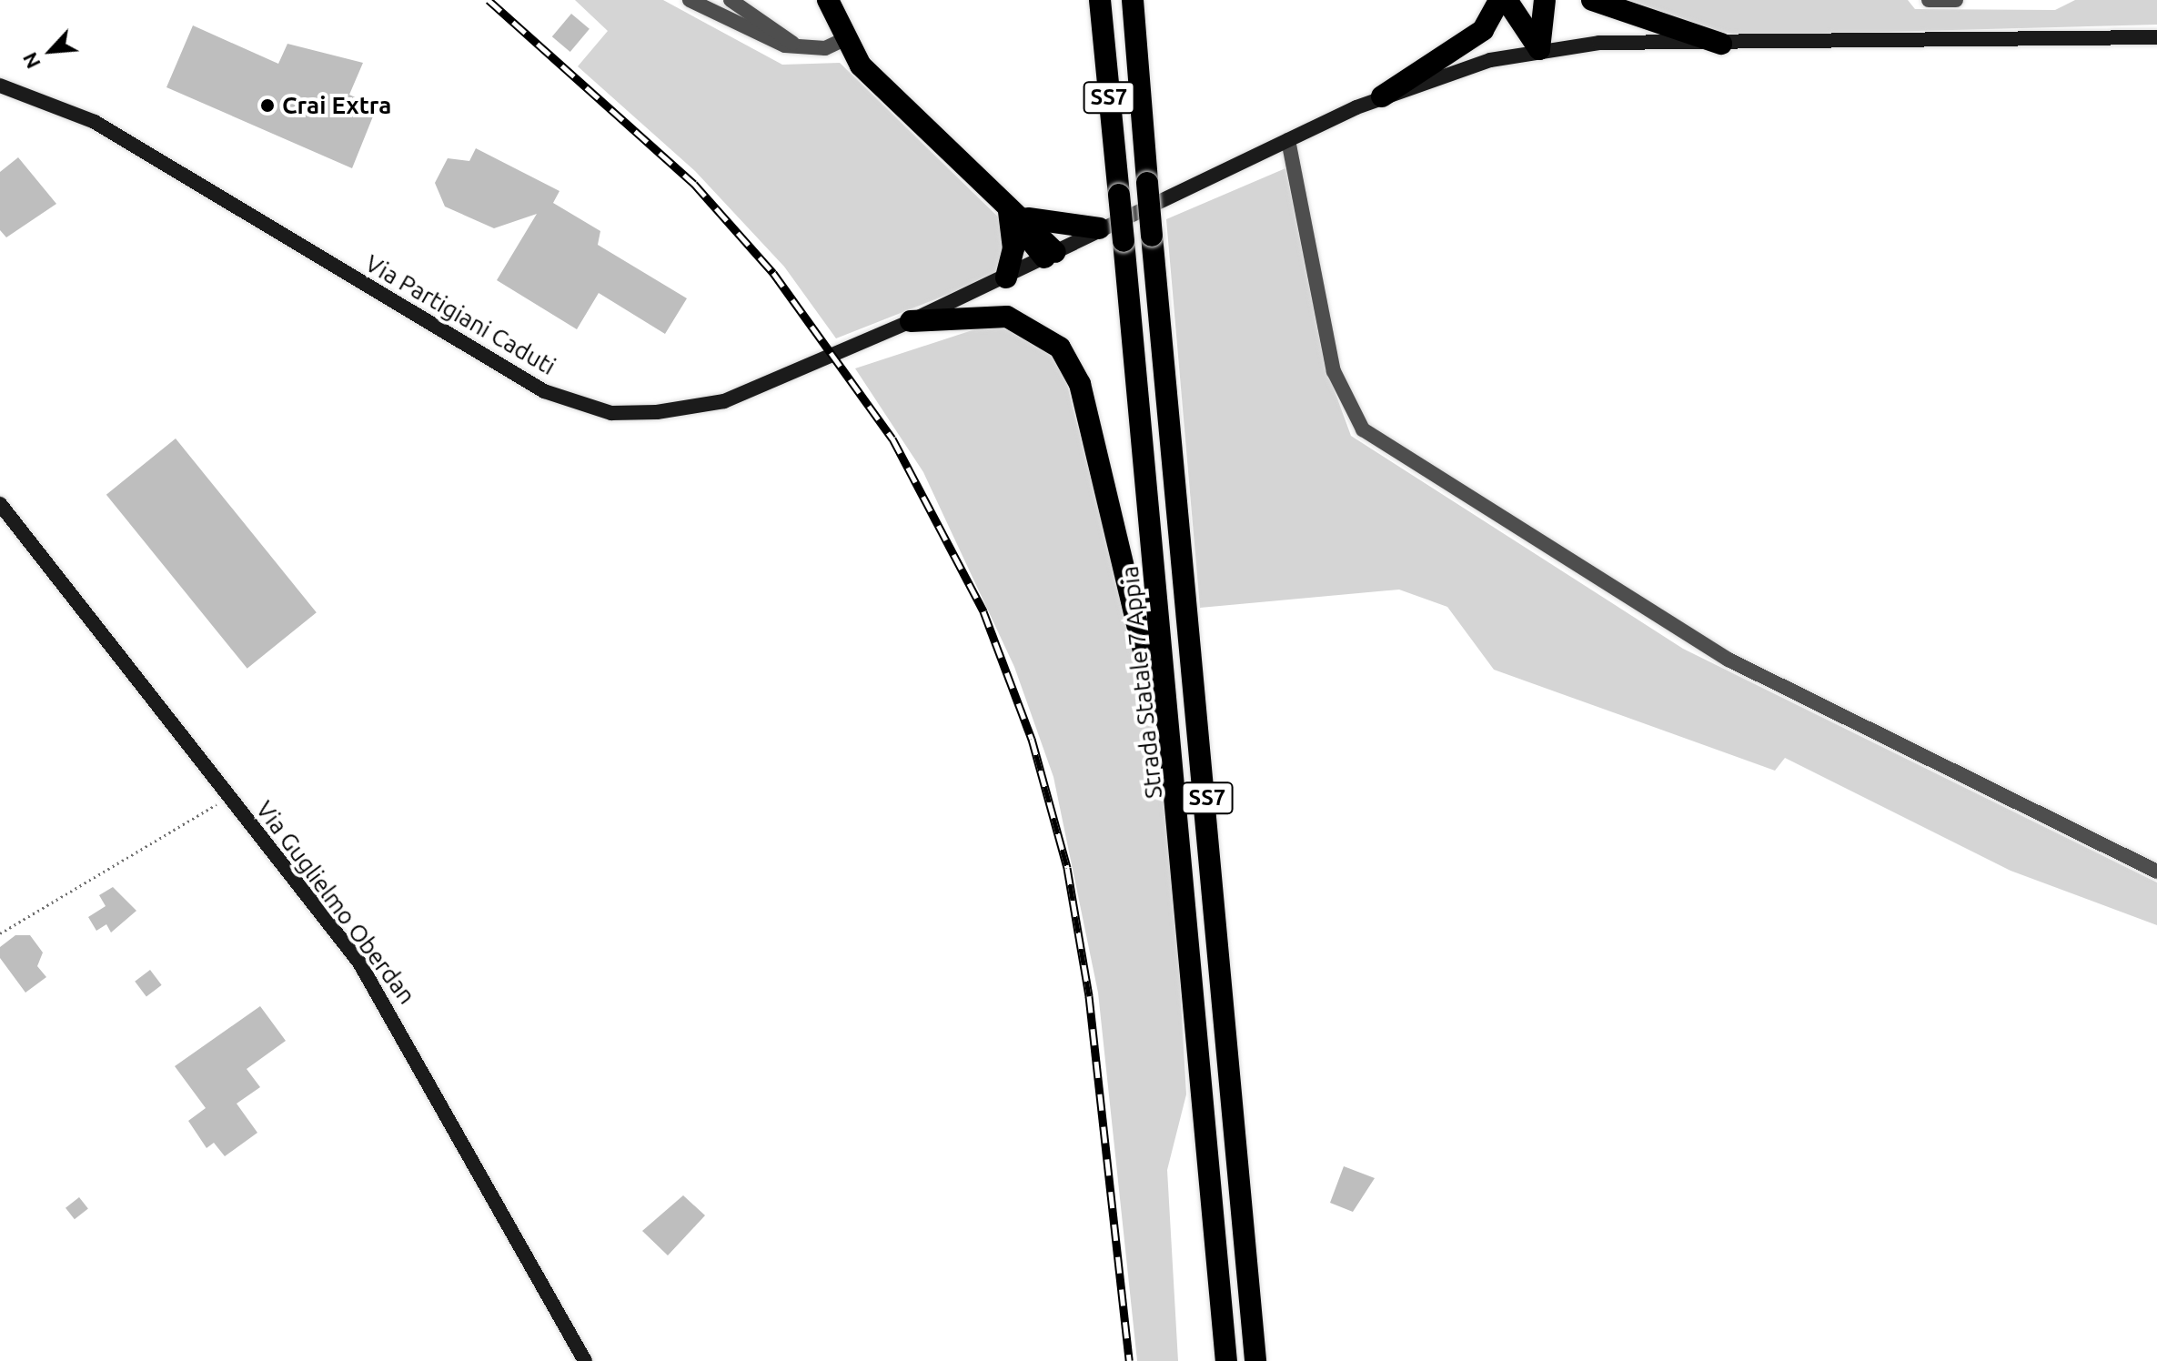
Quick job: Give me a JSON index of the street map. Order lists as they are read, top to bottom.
{
  "streets": {
    "highway": ["SS7", "Strada Statale 7 Appia"],
    "main road": ["Via Partigiani Caduti", "Via Guglielmo Oberdan"]
  },
  "places": ["Crai Extra"],
  "north": "bottom left"
}
